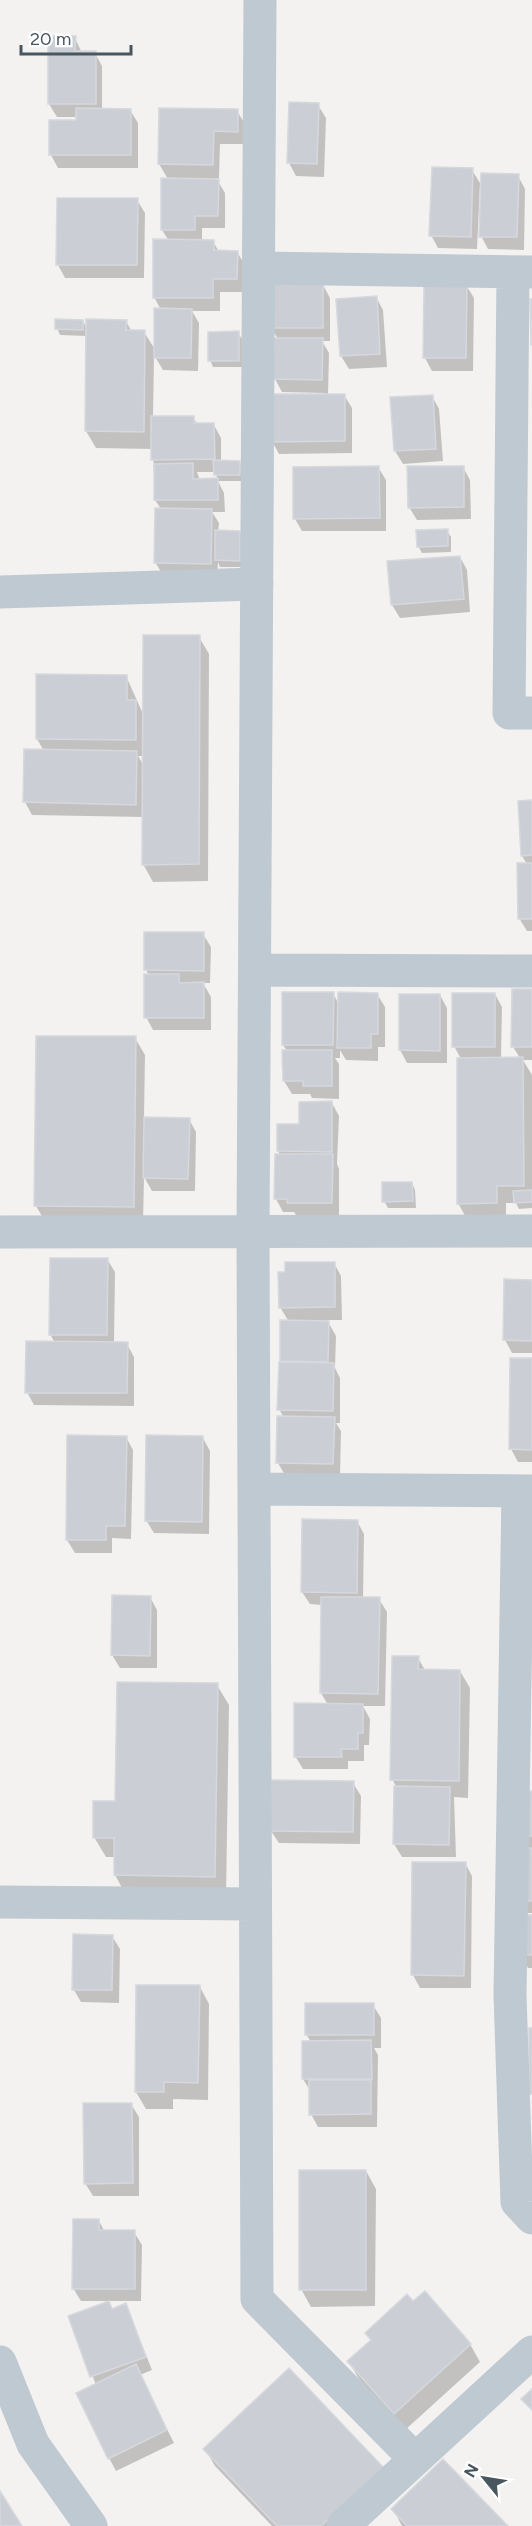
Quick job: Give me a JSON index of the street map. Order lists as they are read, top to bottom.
{
  "scale_bar": "20 m",
  "north": "top left"
}
